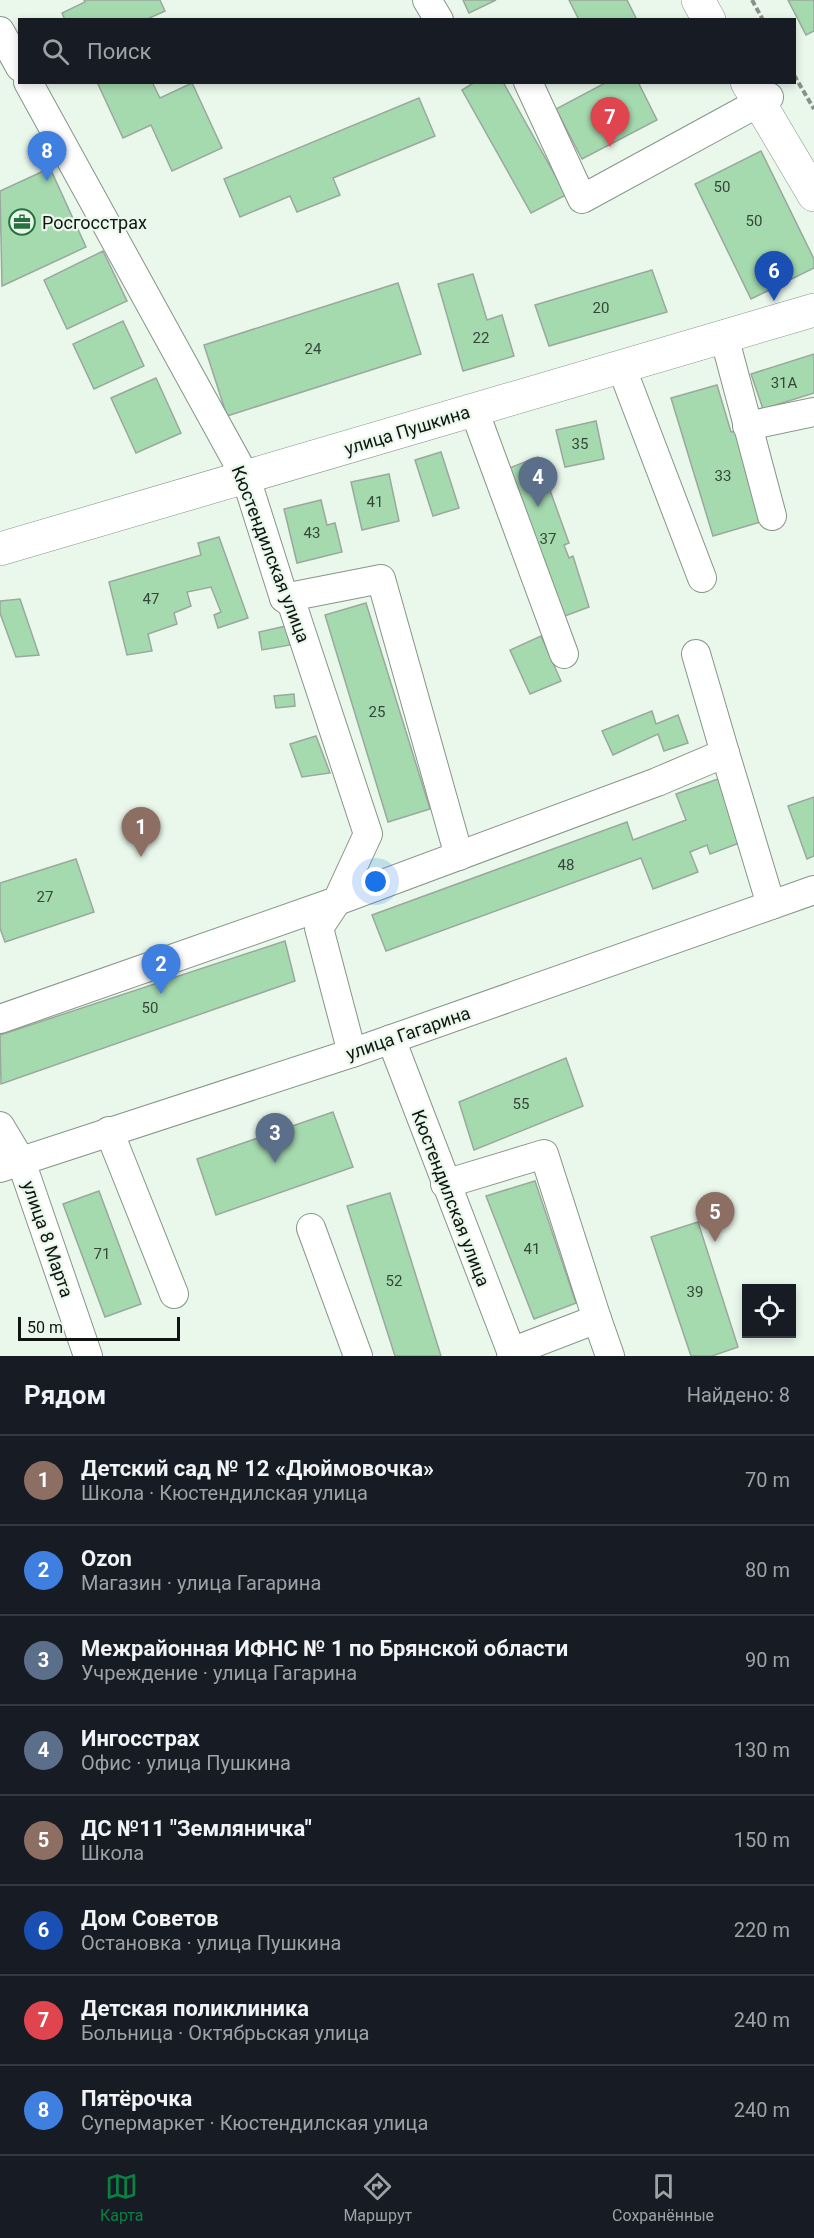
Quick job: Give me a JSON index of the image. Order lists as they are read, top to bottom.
{
  "streets": {
    "main road": ["улица Пушкина"],
    "street": ["Кюстендилская улица", "улица Гагарина", "улица 8 Марта"]
  },
  "crossings": [
    ["улица Пушкина", "Кюстендилская улица"],
    ["Кюстендилская улица", "улица Гагарина"],
    ["улица Гагарина", "улица 8 Марта"]
  ],
  "places": {
    "office": ["Росгосстрах"]
  },
  "house_numbers": [
    "50",
    "50",
    "20",
    "22",
    "24",
    "31А",
    "35",
    "33",
    "41",
    "43",
    "37",
    "47",
    "25",
    "48",
    "27",
    "50",
    "55",
    "41",
    "71",
    "52",
    "39"
  ],
  "scale_bar": "50 m",
  "page": {
    "search": "Поиск",
    "pins": [
      "7",
      "8",
      "6",
      "4",
      "1",
      "2",
      "3",
      "5"
    ],
    "scale": "50 m",
    "heading": ["Рядом", "Найдено: 8"],
    "list": [
      {
        "mark": "1",
        "name": "Детский сад № 12 «Дюймовочка»",
        "note": "Школа · Кюстендилская улица",
        "value": "70 m"
      },
      {
        "mark": "2",
        "name": "Ozon",
        "note": "Магазин · улица Гагарина",
        "value": "80 m"
      },
      {
        "mark": "3",
        "name": "Межрайонная ИФНС № 1 по Брянской области",
        "note": "Учреждение · улица Гагарина",
        "value": "90 m"
      },
      {
        "mark": "4",
        "name": "Ингосстрах",
        "note": "Офис · улица Пушкина",
        "value": "130 m"
      },
      {
        "mark": "5",
        "name": "ДС №11 \"Земляничка\"",
        "note": "Школа",
        "value": "150 m"
      },
      {
        "mark": "6",
        "name": "Дом Советов",
        "note": "Остановка · улица Пушкина",
        "value": "220 m"
      },
      {
        "mark": "7",
        "name": "Детская поликлиника",
        "note": "Больница · Октябрьская улица",
        "value": "240 m"
      },
      {
        "mark": "8",
        "name": "Пятёрочка",
        "note": "Супермаркет · Кюстендилская улица",
        "value": "240 m"
      }
    ],
    "nav": ["Карта", "Маршрут", "Сохранённые"]
  }
}
